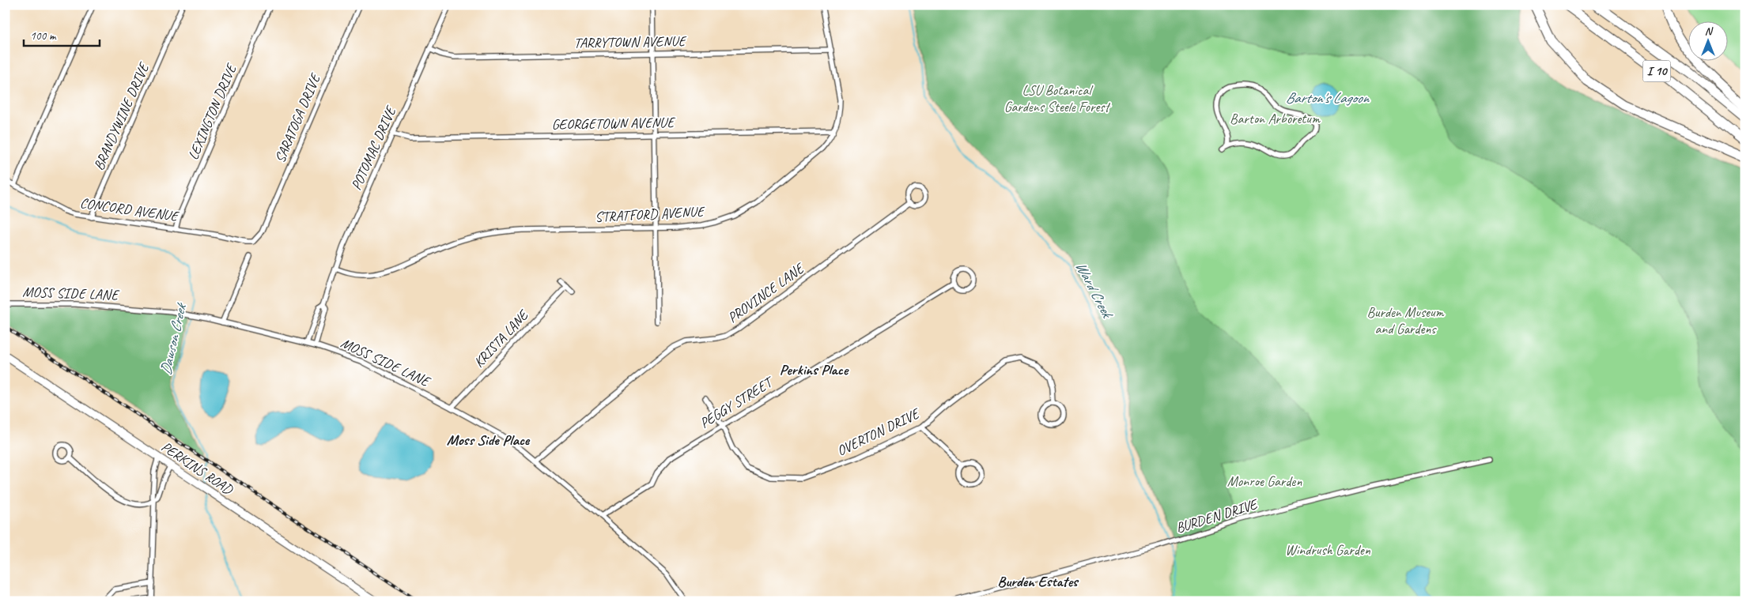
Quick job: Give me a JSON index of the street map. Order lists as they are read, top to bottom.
{
  "streets": {
    "highway": ["I 10"],
    "main road": ["PERKINS ROAD"],
    "street": [
      "TARRYTOWN AVENUE",
      "LEXINGTON DRIVE",
      "BRANDYWINE DRIVE",
      "SARATOGA DRIVE",
      "GEORGETOWN AVENUE",
      "POTOMAC DRIVE",
      "CONCORD AVENUE",
      "STRATFORD AVENUE",
      "MOSS SIDE LANE",
      "PROVINCE LANE",
      "KRISTA LANE",
      "PEGGY STREET",
      "OVERTON DRIVE",
      "BURDEN DRIVE"
    ]
  },
  "crossings": [
    ["TARRYTOWN AVENUE", "POTOMAC DRIVE"],
    ["TARRYTOWN AVENUE", "STRATFORD AVENUE"],
    ["LEXINGTON DRIVE", "CONCORD AVENUE"],
    ["BRANDYWINE DRIVE", "CONCORD AVENUE"],
    ["SARATOGA DRIVE", "CONCORD AVENUE"],
    ["GEORGETOWN AVENUE", "POTOMAC DRIVE"],
    ["GEORGETOWN AVENUE", "STRATFORD AVENUE"],
    ["POTOMAC DRIVE", "STRATFORD AVENUE"],
    ["POTOMAC DRIVE", "MOSS SIDE LANE"],
    ["MOSS SIDE LANE", "PROVINCE LANE"],
    ["MOSS SIDE LANE", "KRISTA LANE"],
    ["MOSS SIDE LANE", "PEGGY STREET"],
    ["PEGGY STREET", "OVERTON DRIVE"]
  ],
  "districts": ["Perkins Place", "Moss Side Place", "Burden Estates"],
  "water": ["Barton's Lagoon", "Ward Creek", "Dawson Creek"],
  "parks": [
    "LSU Botanical Gardens Steele Forest",
    "Barton Arboretum",
    "Burden Museum and Gardens",
    "Monroe Garden",
    "Windrush Garden"
  ],
  "scale_bar": "100 m",
  "north": "top"
}
